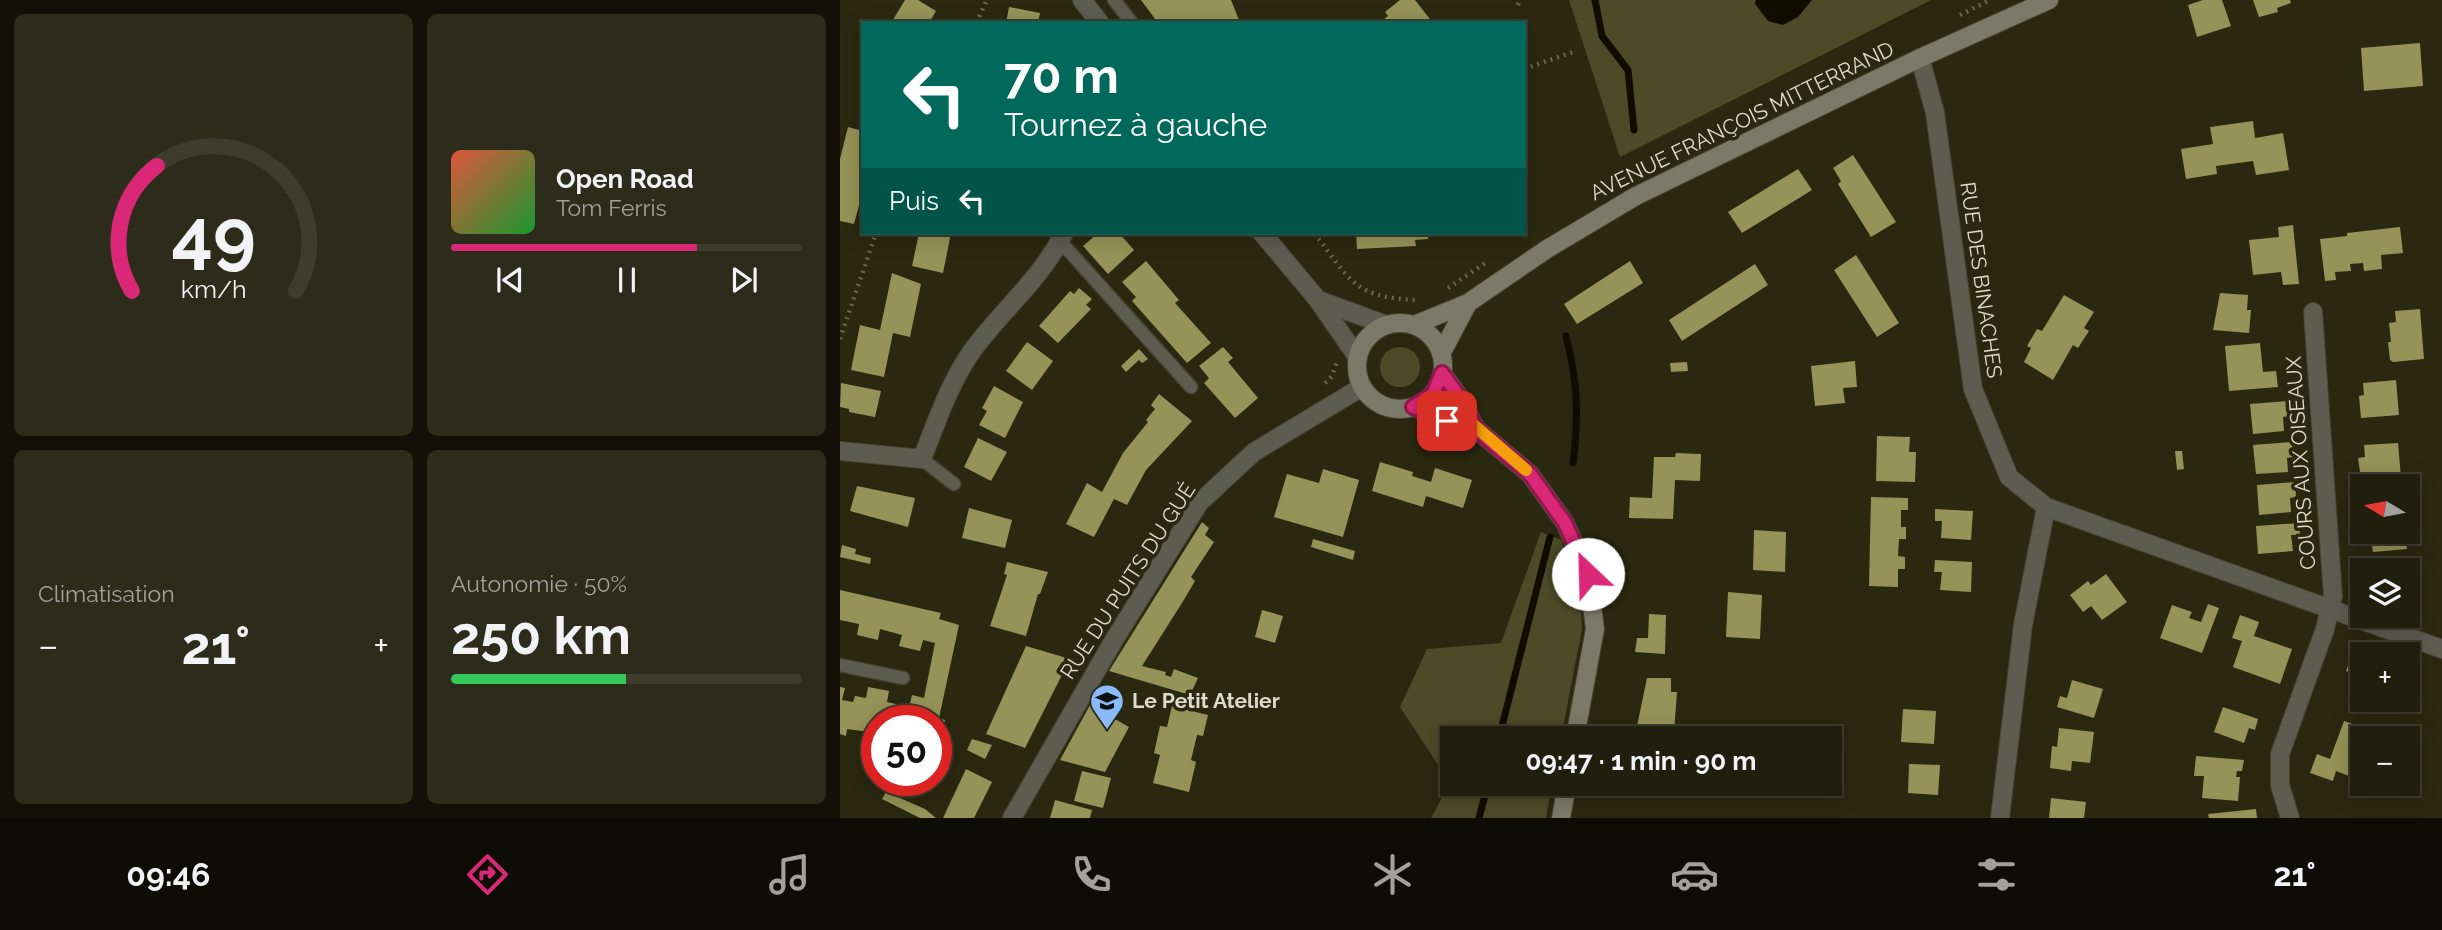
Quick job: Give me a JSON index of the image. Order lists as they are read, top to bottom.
{
  "streets": {
    "main road": ["AVENUE FRANÇOIS MITTERRAND"],
    "street": ["RUE DES BINACHES", "COURS AUX OISEAUX", "RUE DU PUITS DU GUÉ"]
  },
  "crossings": [
    ["AVENUE FRANÇOIS MITTERRAND", "RUE DES BINACHES"],
    ["AVENUE FRANÇOIS MITTERRAND", "RUE DU PUITS DU GUÉ"],
    ["RUE DES BINACHES", "COURS AUX OISEAUX"]
  ],
  "places": {
    "school or university": ["Le Petit Atelier"]
  },
  "north": "left",
  "page": {
    "turn": ["70 m", "Tournez à gauche"],
    "song": ["Open Road", "Tom Ferris"],
    "then": "Puis",
    "tile": [
      "Climatisation",
      ["Autonomie · 50%", "250 km"]
    ],
    "map_buttons": ["+", "−"],
    "heat": ["−", "21°", "+"],
    "limit": "50",
    "trip": "09:47 · 1 min · 90 m",
    "tabs": ["09:46", "21°"],
    "gauge": ["49", "km/h"]
  }
}
